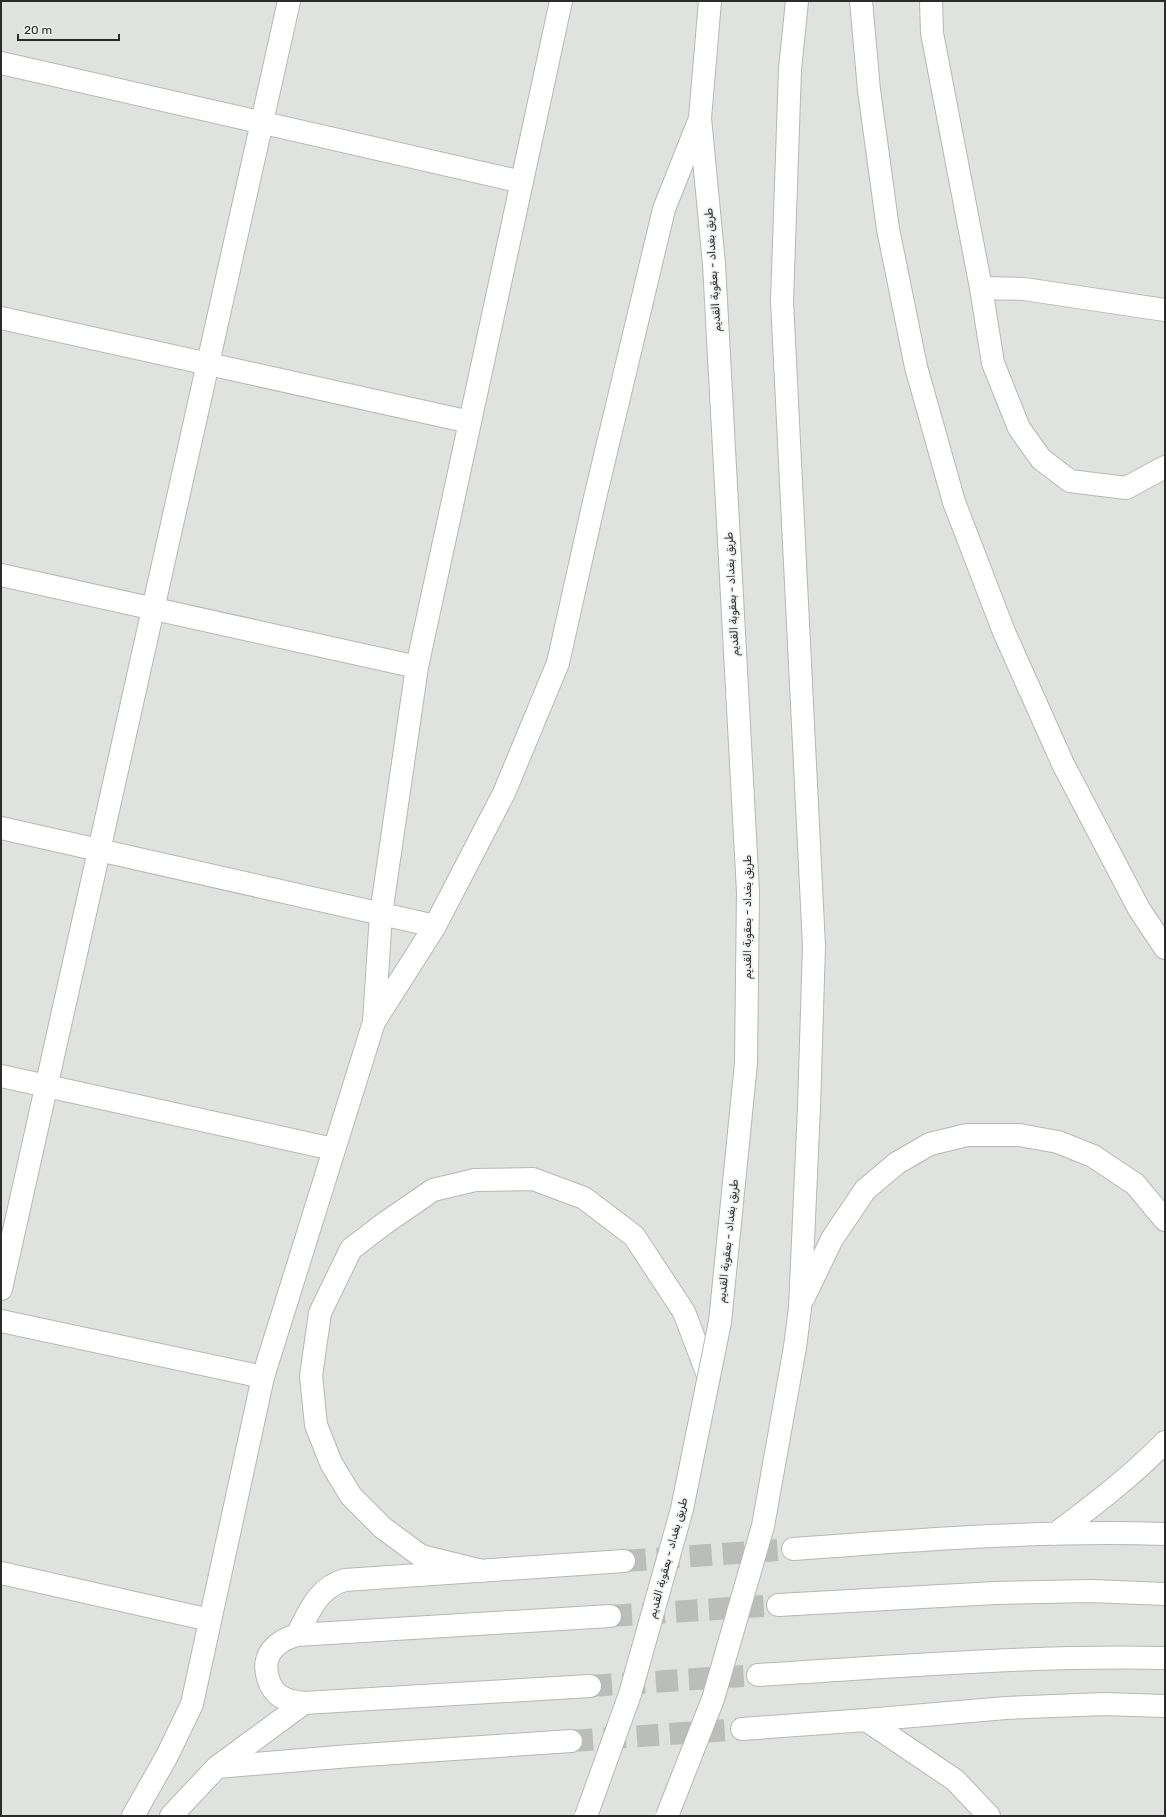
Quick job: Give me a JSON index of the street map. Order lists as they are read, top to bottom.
{
  "streets": {
    "main road": ["طريق بغداد - بعقوبة القديم"]
  },
  "scale_bar": "20 m"
}
